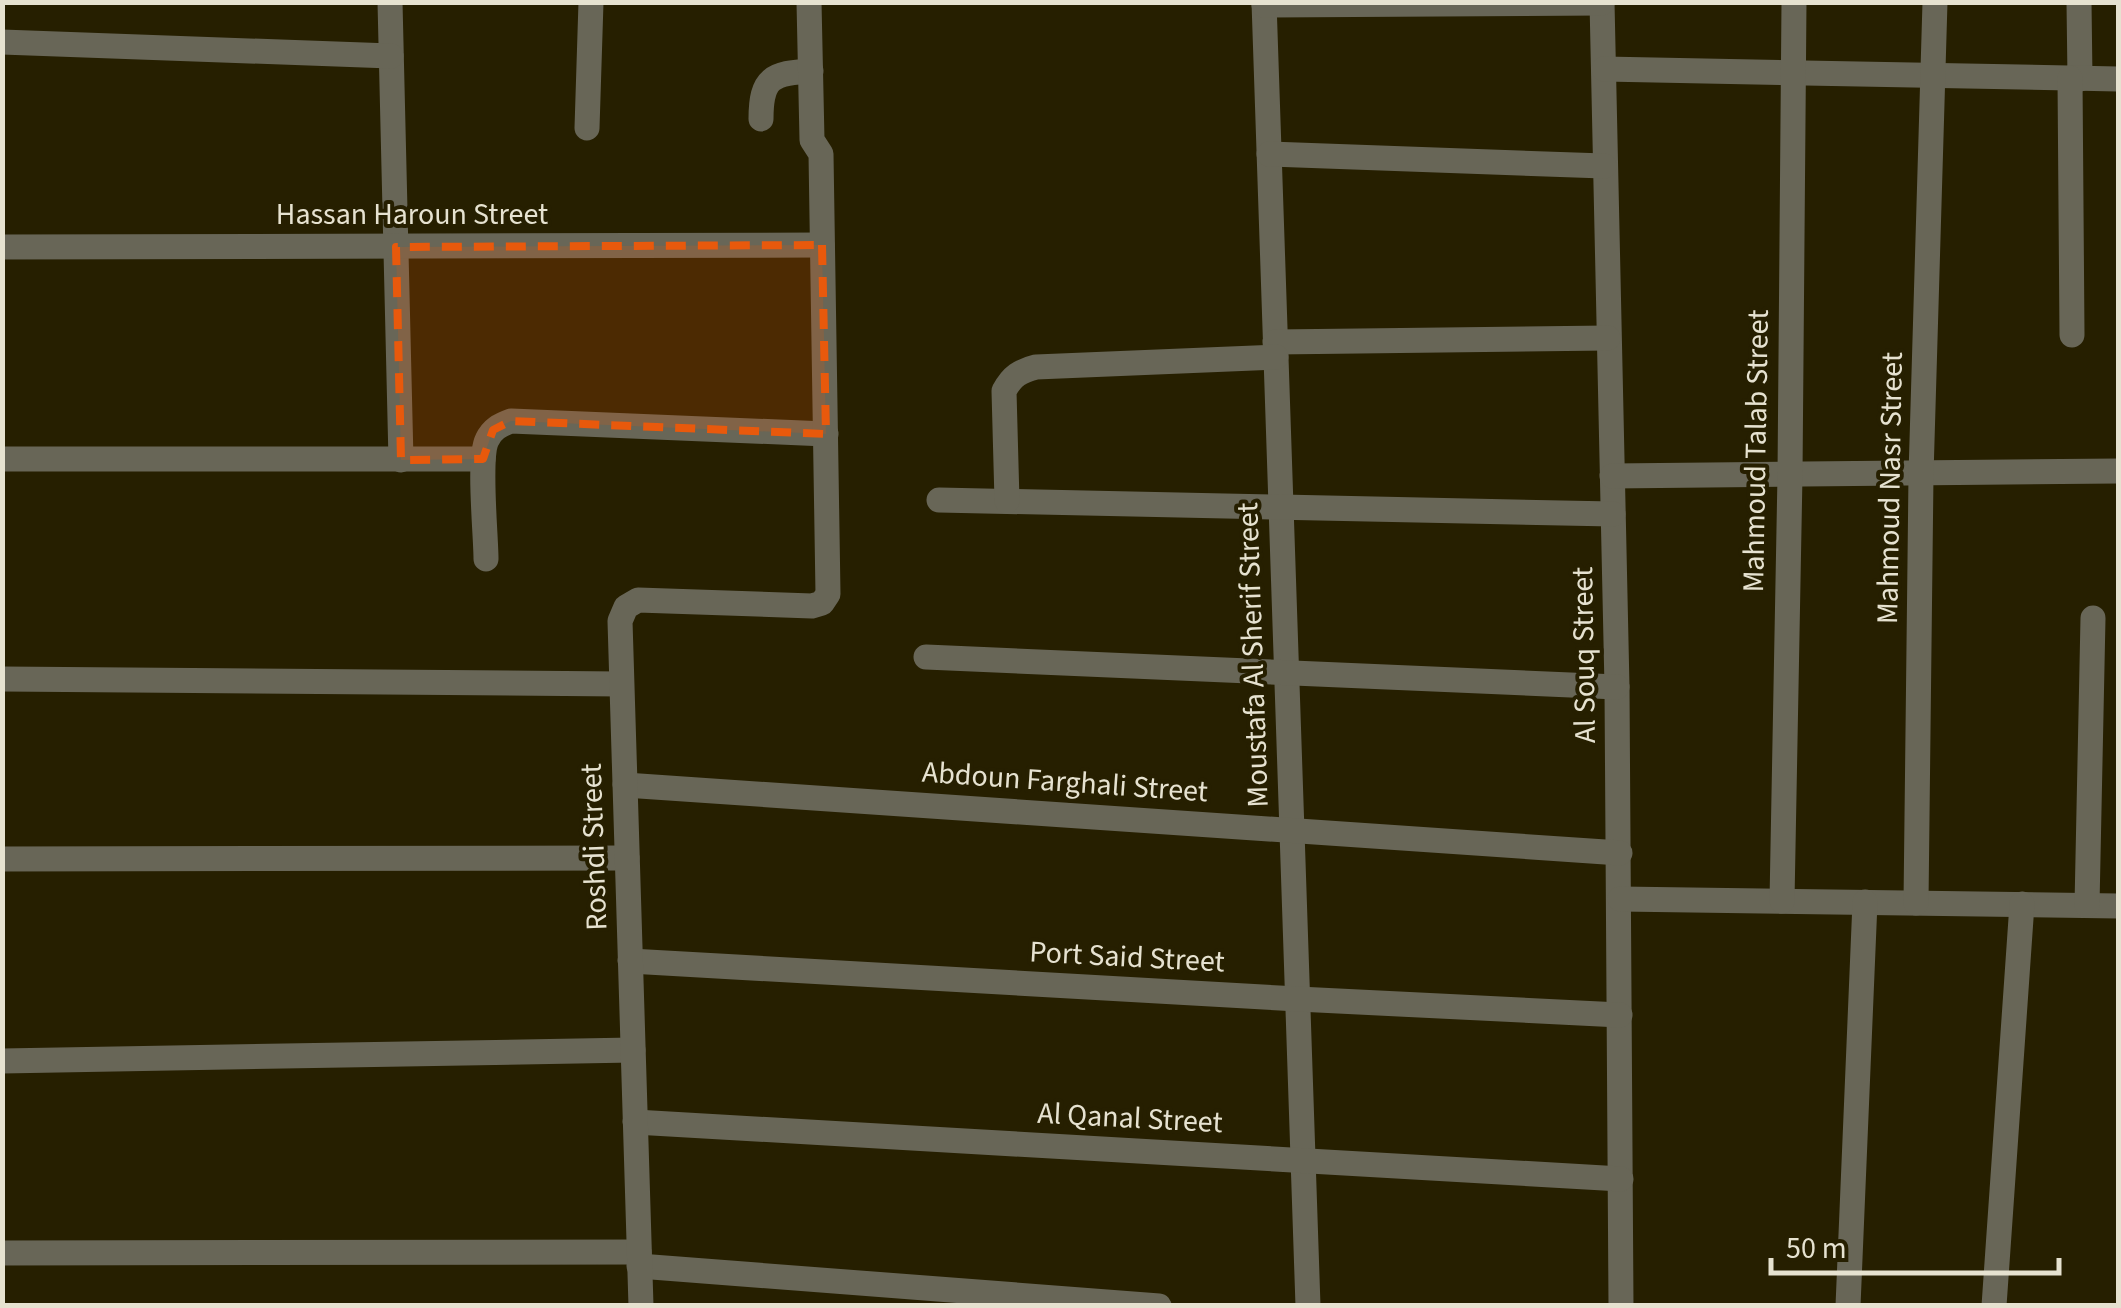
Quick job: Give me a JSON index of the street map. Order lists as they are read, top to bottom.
{
  "streets": {
    "street": [
      "Hassan Haroun Street",
      "Mahmoud Talab Street",
      "Mahmoud Nasr Street",
      "Moustafa Al Sherif Street",
      "Al Souq Street",
      "Abdoun Farghali Street",
      "Roshdi Street",
      "Port Said Street",
      "Al Qanal Street"
    ]
  },
  "crossings": [
    ["Moustafa Al Sherif Street", "Abdoun Farghali Street"],
    ["Moustafa Al Sherif Street", "Port Said Street"],
    ["Moustafa Al Sherif Street", "Al Qanal Street"],
    ["Al Souq Street", "Abdoun Farghali Street"],
    ["Al Souq Street", "Port Said Street"],
    ["Al Souq Street", "Al Qanal Street"],
    ["Abdoun Farghali Street", "Roshdi Street"],
    ["Roshdi Street", "Port Said Street"],
    ["Roshdi Street", "Al Qanal Street"]
  ],
  "scale_bar": "50 m"
}
